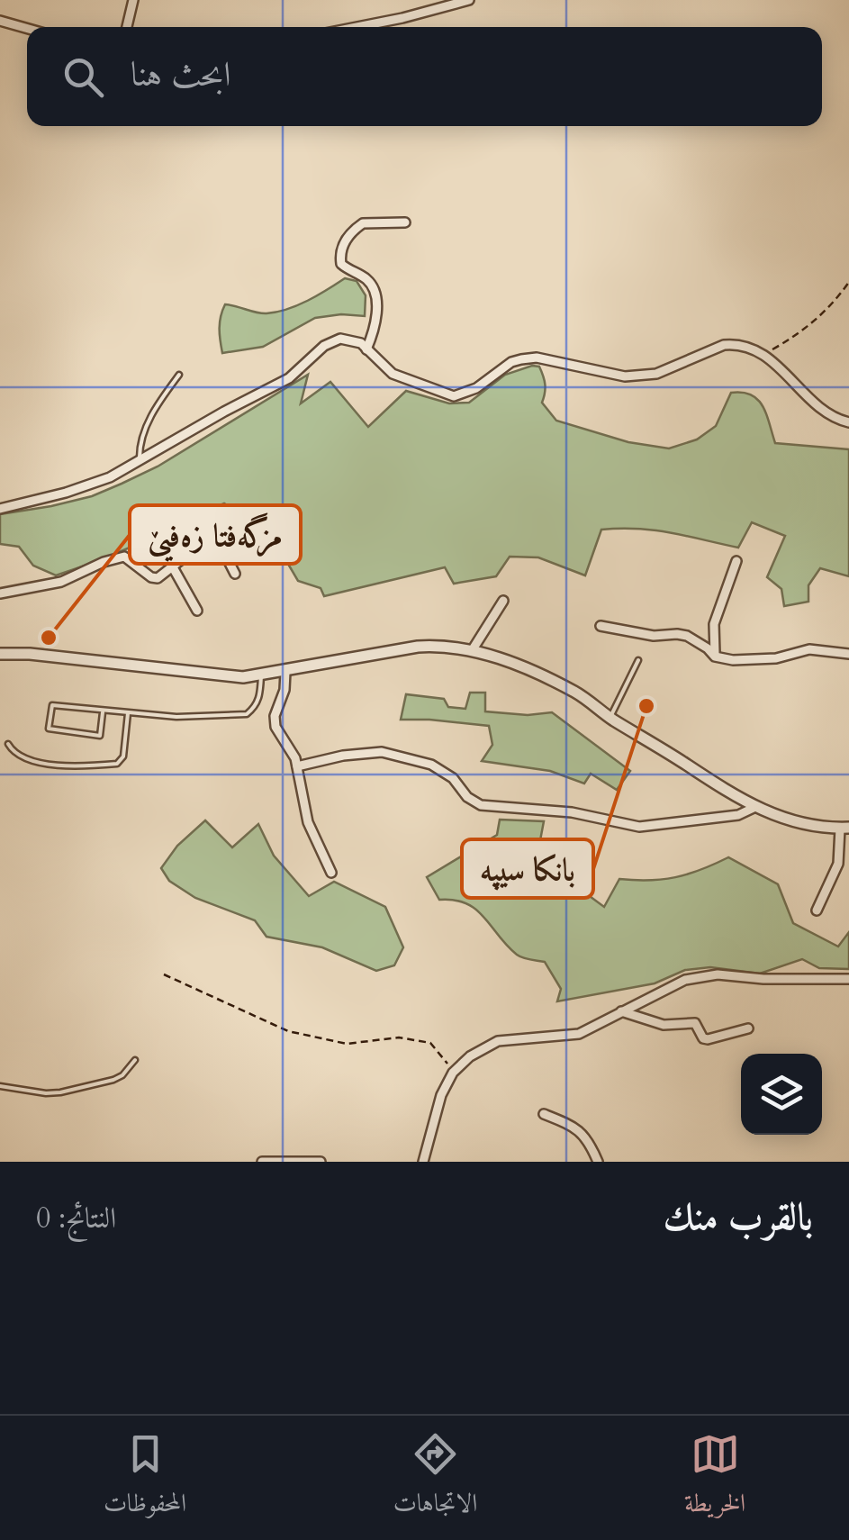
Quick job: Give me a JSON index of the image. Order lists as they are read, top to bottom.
{
  "places": ["مزگەفتا زەفیێ", "بانکا سیپە"],
  "page": {
    "search": "ابحث هنا",
    "heading": ["بالقرب منك", "النتائج: 0"],
    "nav": ["الخريطة", "الاتجاهات", "المحفوظات"]
  }
}
